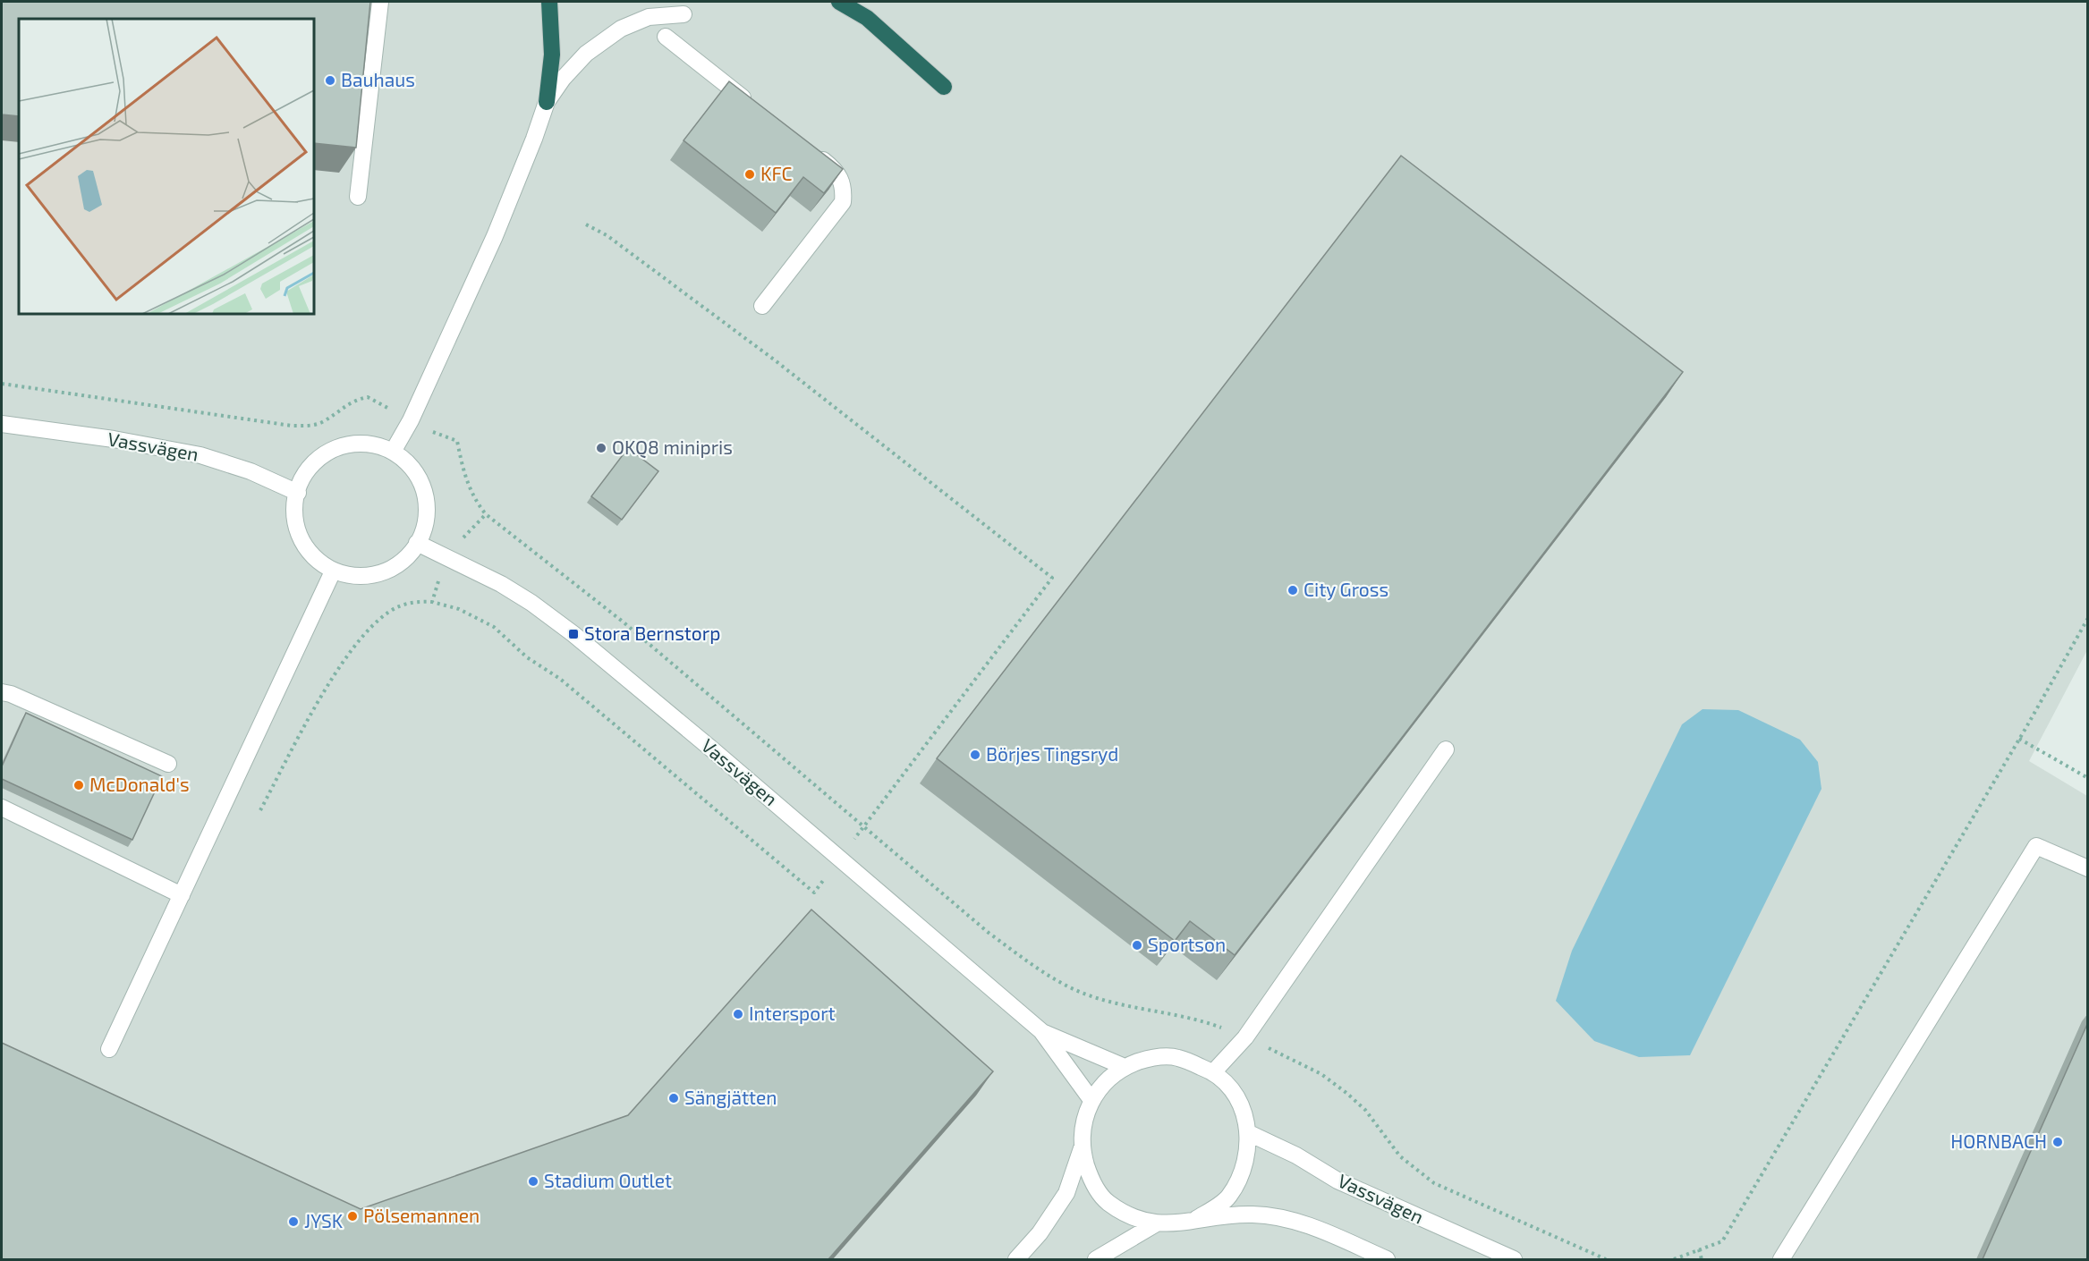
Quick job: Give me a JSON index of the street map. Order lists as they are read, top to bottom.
{
  "streets": {
    "street": ["Vassvägen"]
  },
  "places": {
    "other": [
      "Bauhaus",
      "KFC",
      "OKQ8 minipris",
      "City Gross",
      "Börjes Tingsryd",
      "McDonald's",
      "Sportson",
      "Intersport",
      "Sängjätten",
      "HORNBACH",
      "Stadium Outlet",
      "Pölsemannen",
      "JYSK"
    ],
    "transit": ["Stora Bernstorp"]
  }
}
